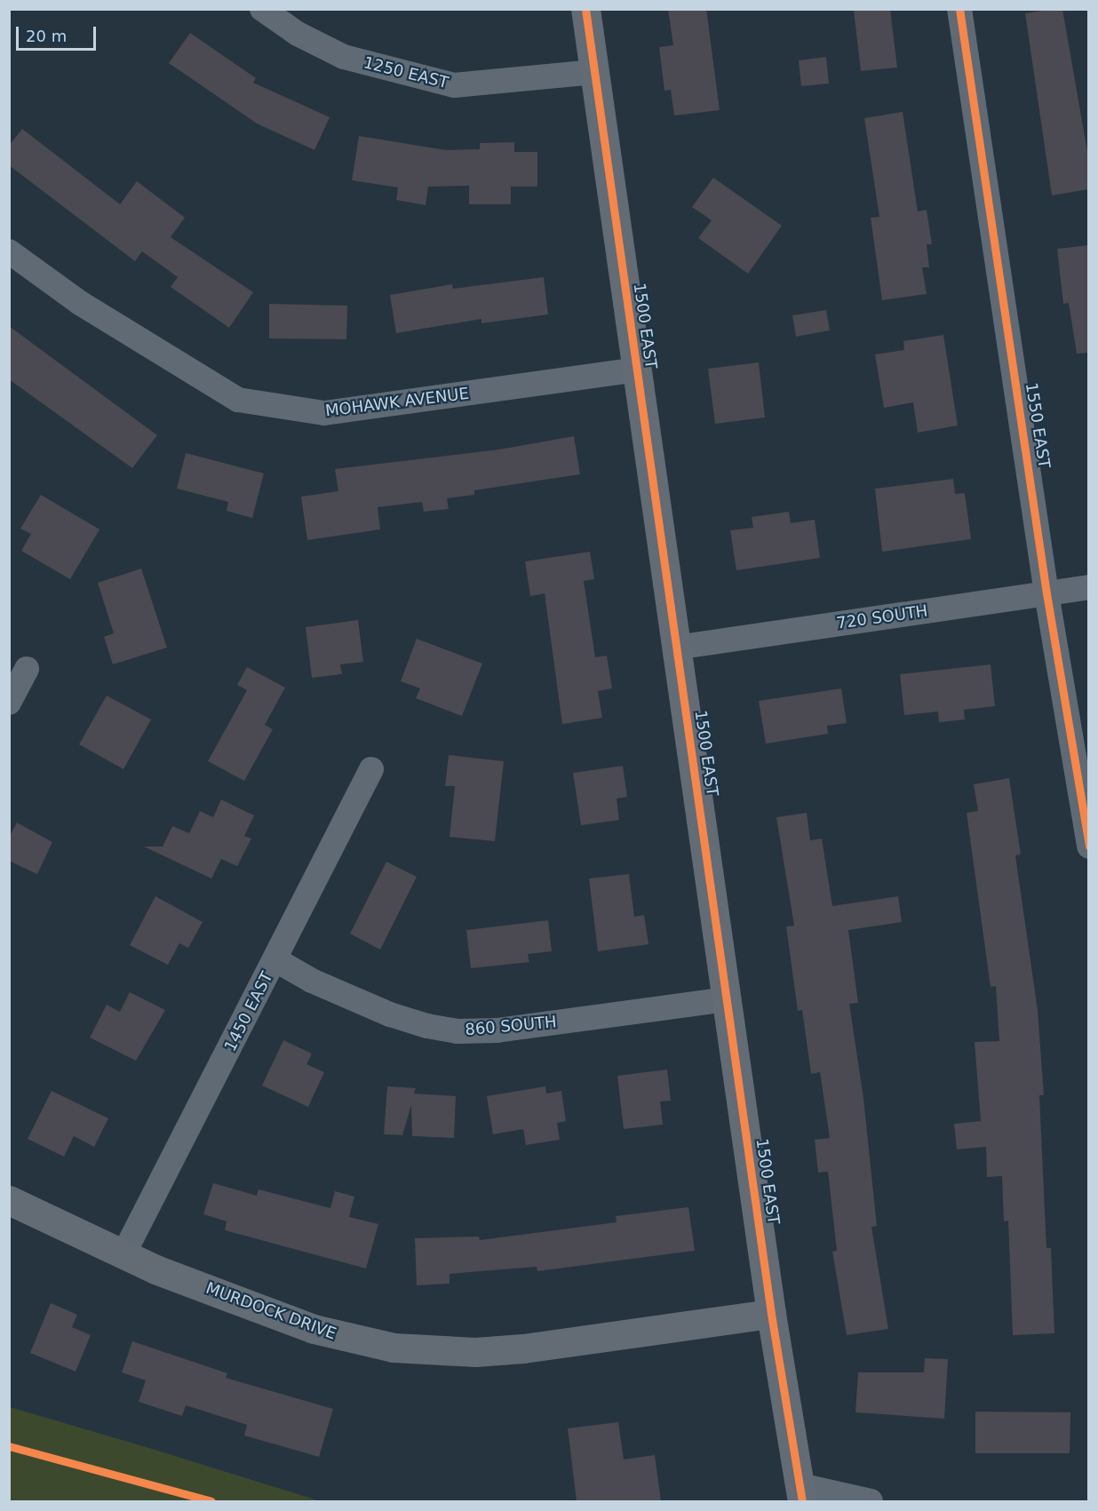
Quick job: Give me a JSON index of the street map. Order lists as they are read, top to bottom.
{
  "streets": {
    "street": [
      "1250 EAST",
      "1500 EAST",
      "MOHAWK AVENUE",
      "1550 EAST",
      "720 SOUTH",
      "1450 EAST",
      "860 SOUTH",
      "MURDOCK DRIVE"
    ]
  },
  "crossings": [
    ["1250 EAST", "1500 EAST"],
    ["1500 EAST", "MOHAWK AVENUE"],
    ["1500 EAST", "720 SOUTH"],
    ["1500 EAST", "860 SOUTH"],
    ["1500 EAST", "MURDOCK DRIVE"],
    ["1550 EAST", "720 SOUTH"],
    ["1450 EAST", "860 SOUTH"],
    ["1450 EAST", "MURDOCK DRIVE"]
  ],
  "scale_bar": "20 m"
}
